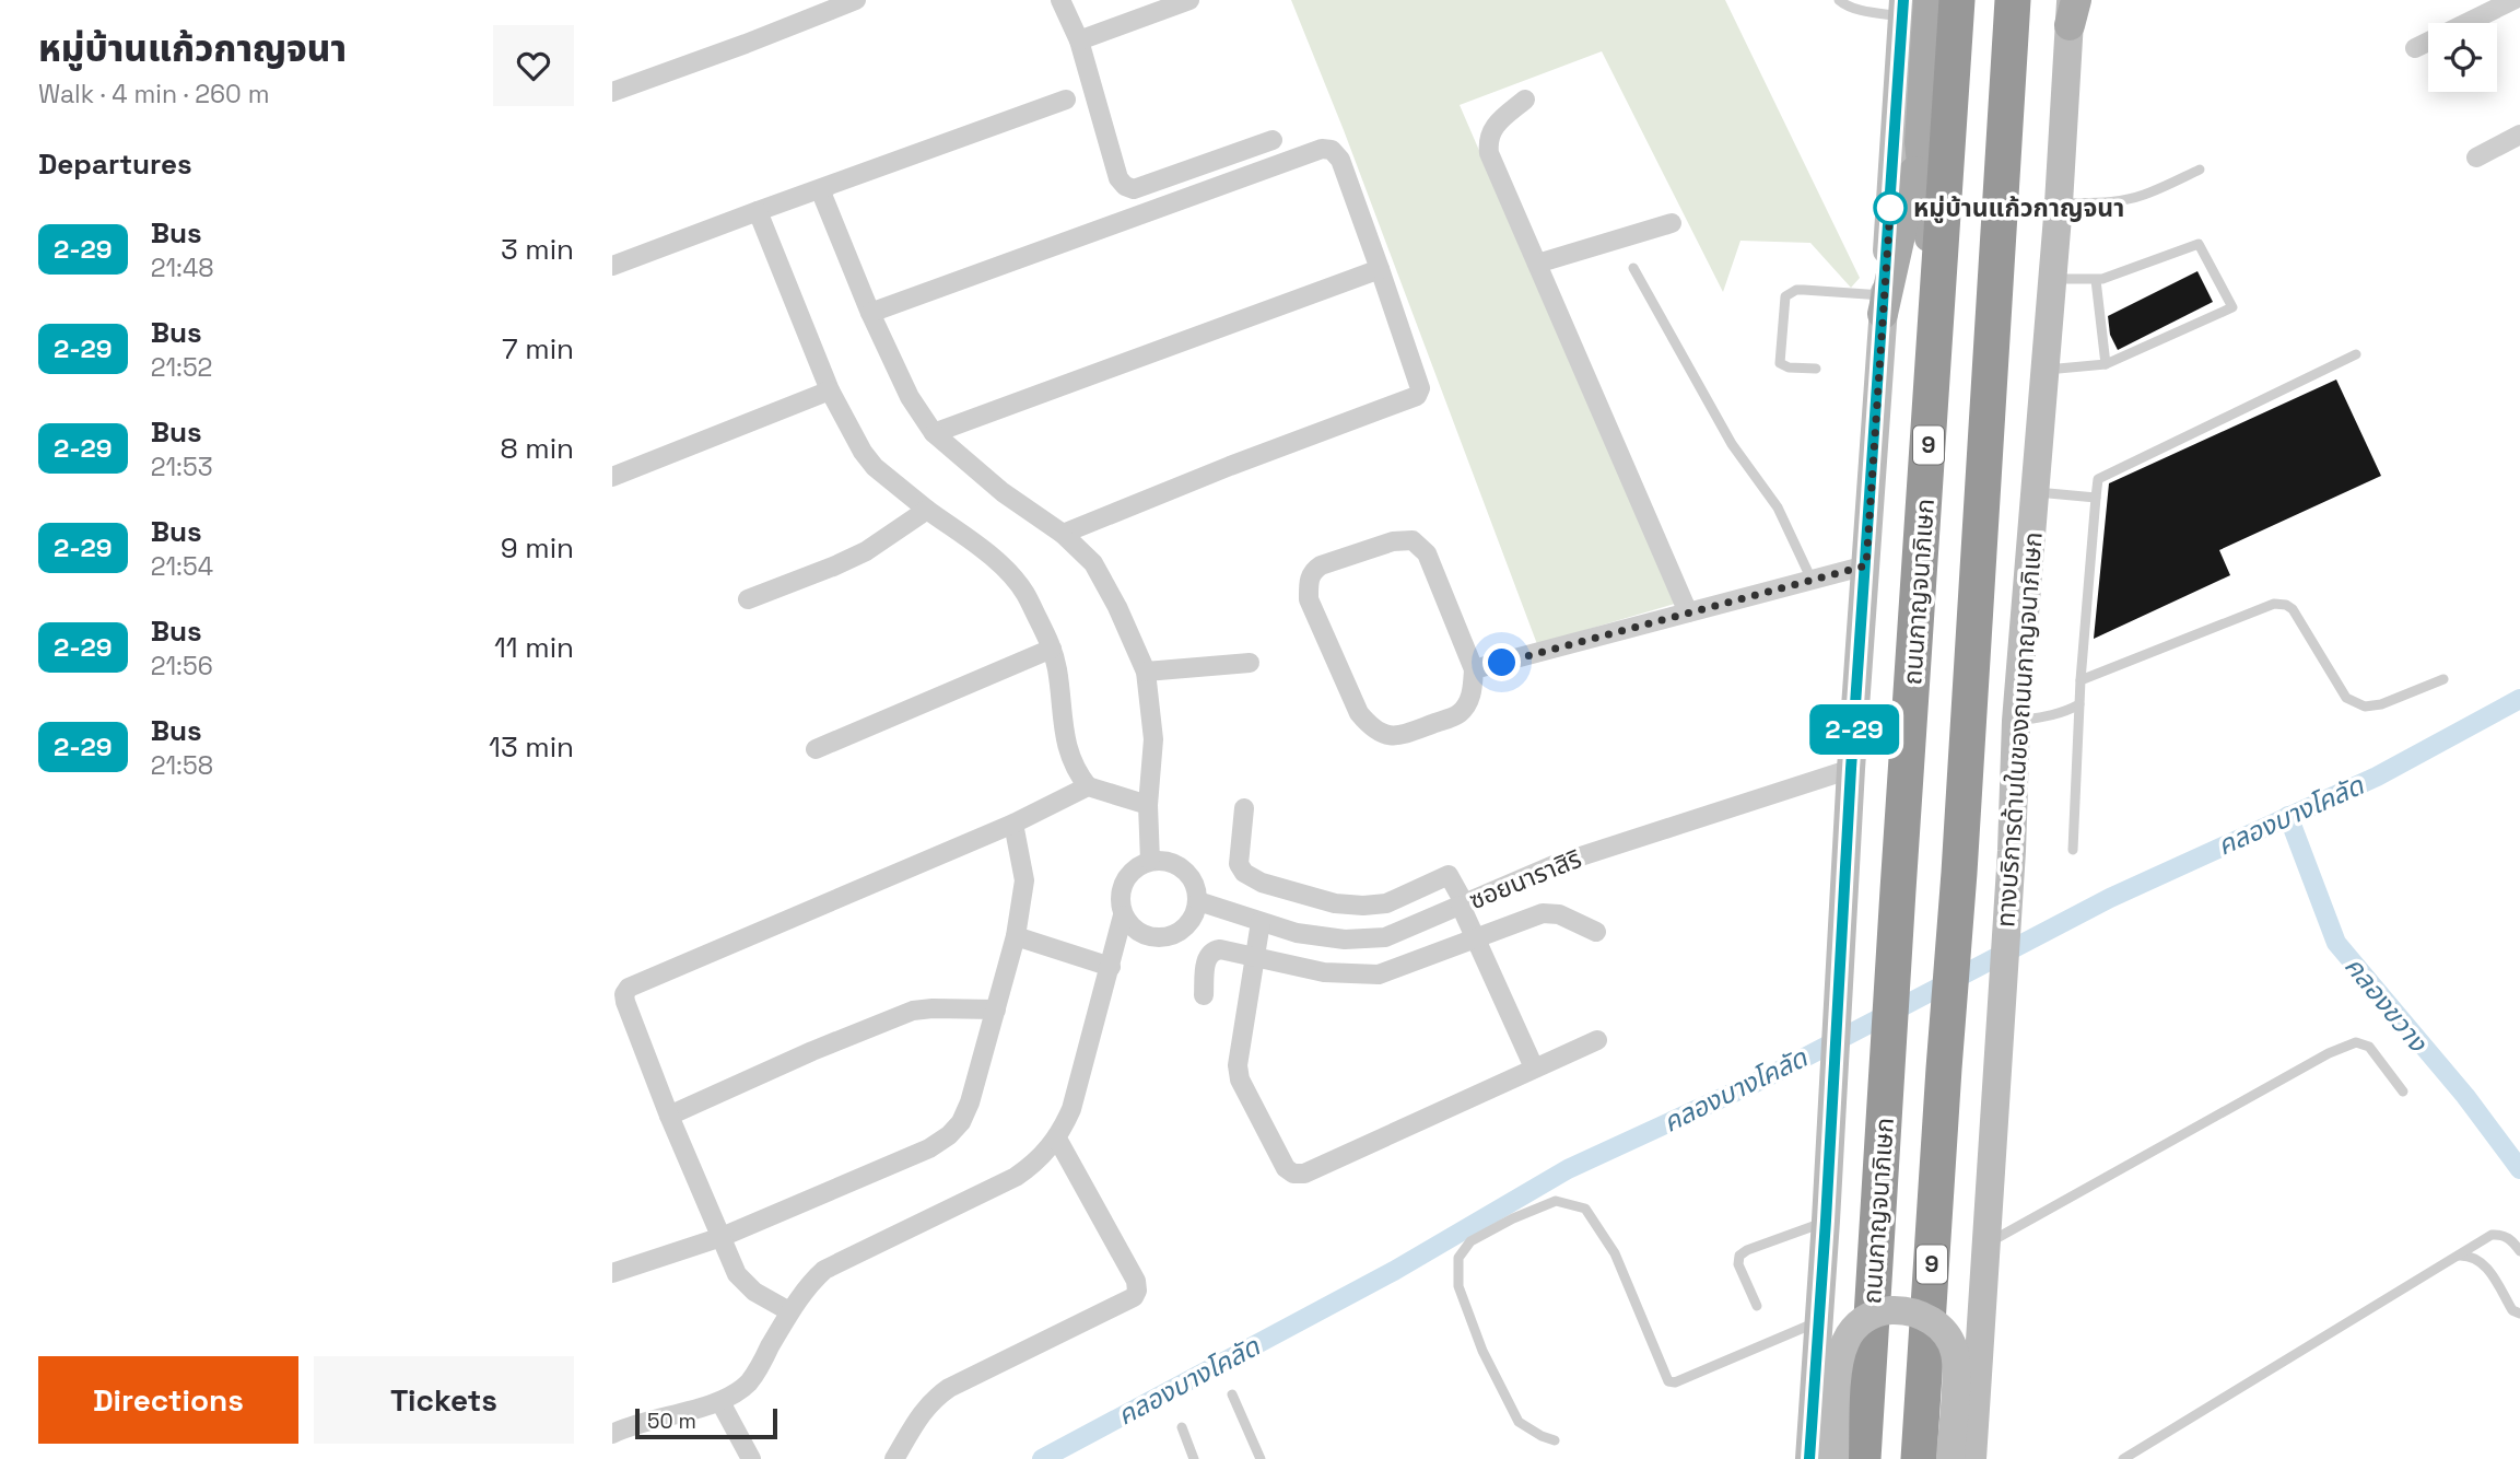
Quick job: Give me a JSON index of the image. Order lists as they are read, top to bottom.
{
  "streets": {
    "highway": ["9", "ถนนกาญจนาภิเษก"],
    "main road": ["ทางบริการด้านในของถนนกาญจนาภิเษก"],
    "street": ["ซอยนาราสิริ"]
  },
  "water": ["คลองบางโคลัด", "คลองขวาง"],
  "places": ["หมู่บ้านแก้วกาญจนา"],
  "lines": ["bus line 2-29"],
  "scale_bar": "50 m",
  "page": {
    "heading": [
      ["หมู่บ้านแก้วกาญจนา", "Walk · 4 min · 260 m"],
      "Departures"
    ],
    "on_map": "2-29",
    "list": [
      {
        "mark": "2-29",
        "name": "Bus",
        "note": "21:48",
        "value": "3 min"
      },
      {
        "mark": "2-29",
        "name": "Bus",
        "note": "21:52",
        "value": "7 min"
      },
      {
        "mark": "2-29",
        "name": "Bus",
        "note": "21:53",
        "value": "8 min"
      },
      {
        "mark": "2-29",
        "name": "Bus",
        "note": "21:54",
        "value": "9 min"
      },
      {
        "mark": "2-29",
        "name": "Bus",
        "note": "21:56",
        "value": "11 min"
      },
      {
        "mark": "2-29",
        "name": "Bus",
        "note": "21:58",
        "value": "13 min"
      }
    ],
    "buttons": ["Directions", "Tickets"],
    "scale": "50 m"
  }
}
